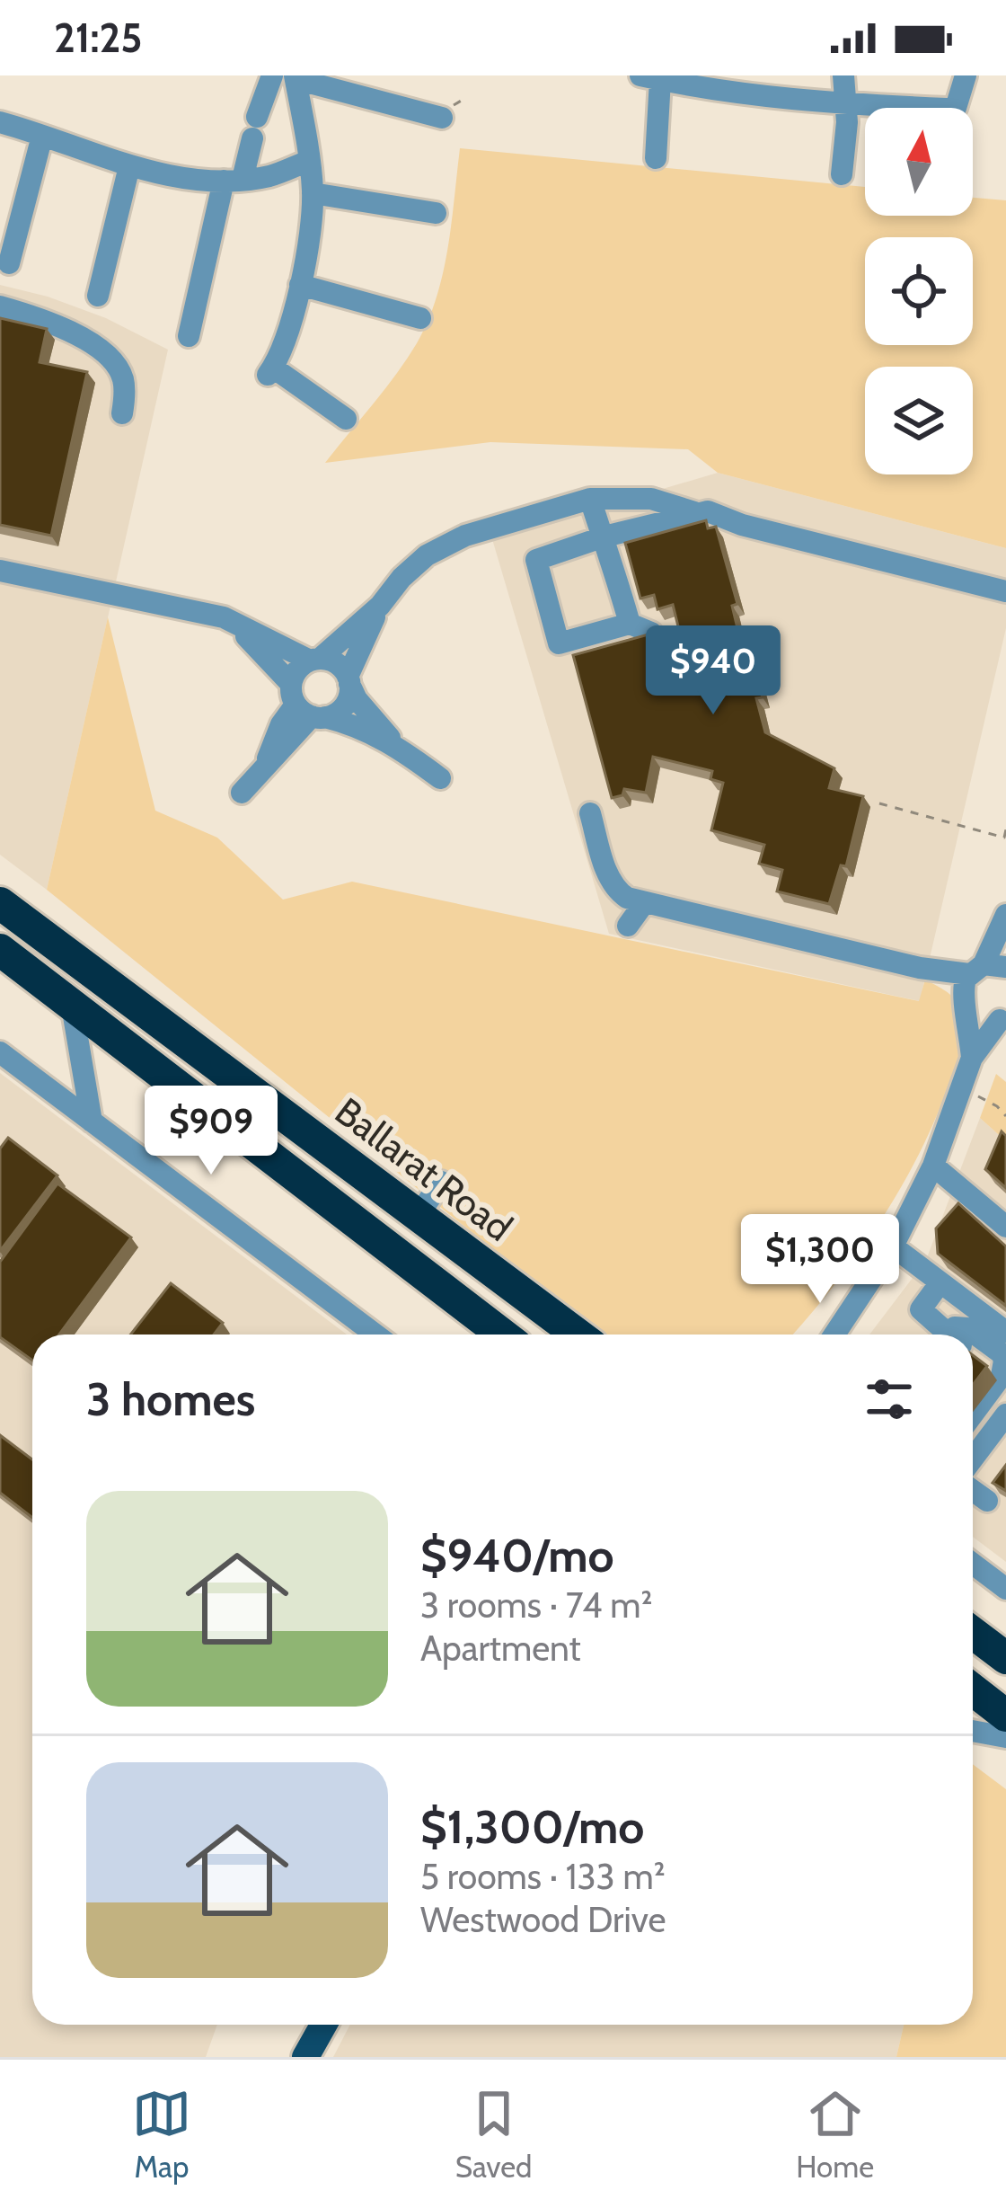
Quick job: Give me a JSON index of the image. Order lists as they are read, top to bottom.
{
  "streets": {
    "highway": ["Ballarat Road"]
  },
  "north": "top",
  "page": {
    "status": "21:25",
    "price": ["$940", "$909", "$1,300"],
    "heading": "3 homes",
    "list": [
      {
        "name": "$940/mo",
        "note": "3 rooms · 74 m² · Apartment"
      },
      {
        "name": "$1,300/mo",
        "note": "5 rooms · 133 m² · Westwood Drive"
      }
    ],
    "tabs": ["Map", "Saved", "Home"]
  }
}
